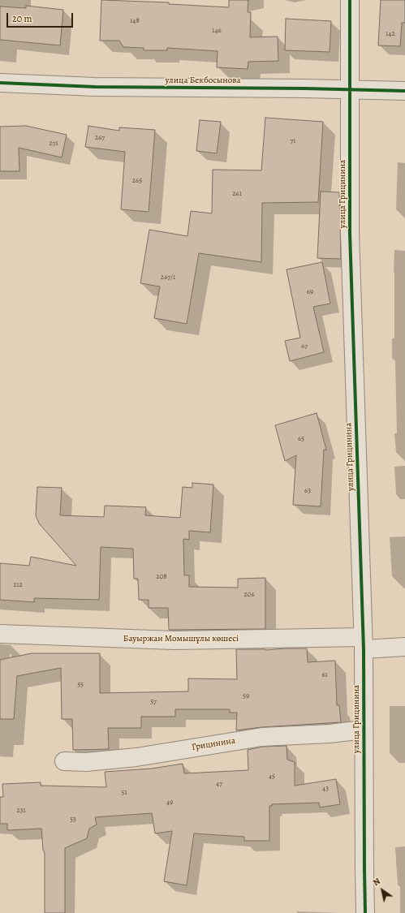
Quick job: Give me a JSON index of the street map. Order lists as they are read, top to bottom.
{
  "streets": {
    "street": [
      "улица Бекбосынова",
      "улица Грицинина",
      "Бауыржан Момышұлы көшесі",
      "Грицинина"
    ]
  },
  "crossings": [
    ["улица Бекбосынова", "улица Грицинина"],
    ["улица Грицинина", "Бауыржан Момышұлы көшесі"],
    ["улица Грицинина", "Грицинина"]
  ],
  "house_numbers": [
    "148",
    "146",
    "142",
    "267",
    "71",
    "271",
    "265",
    "261",
    "267/1",
    "69",
    "67",
    "65",
    "63",
    "208",
    "212",
    "206",
    "61",
    "55",
    "59",
    "57",
    "45",
    "47",
    "43",
    "51",
    "49",
    "231",
    "53"
  ],
  "scale_bar": "20 m",
  "north": "top left"
}
